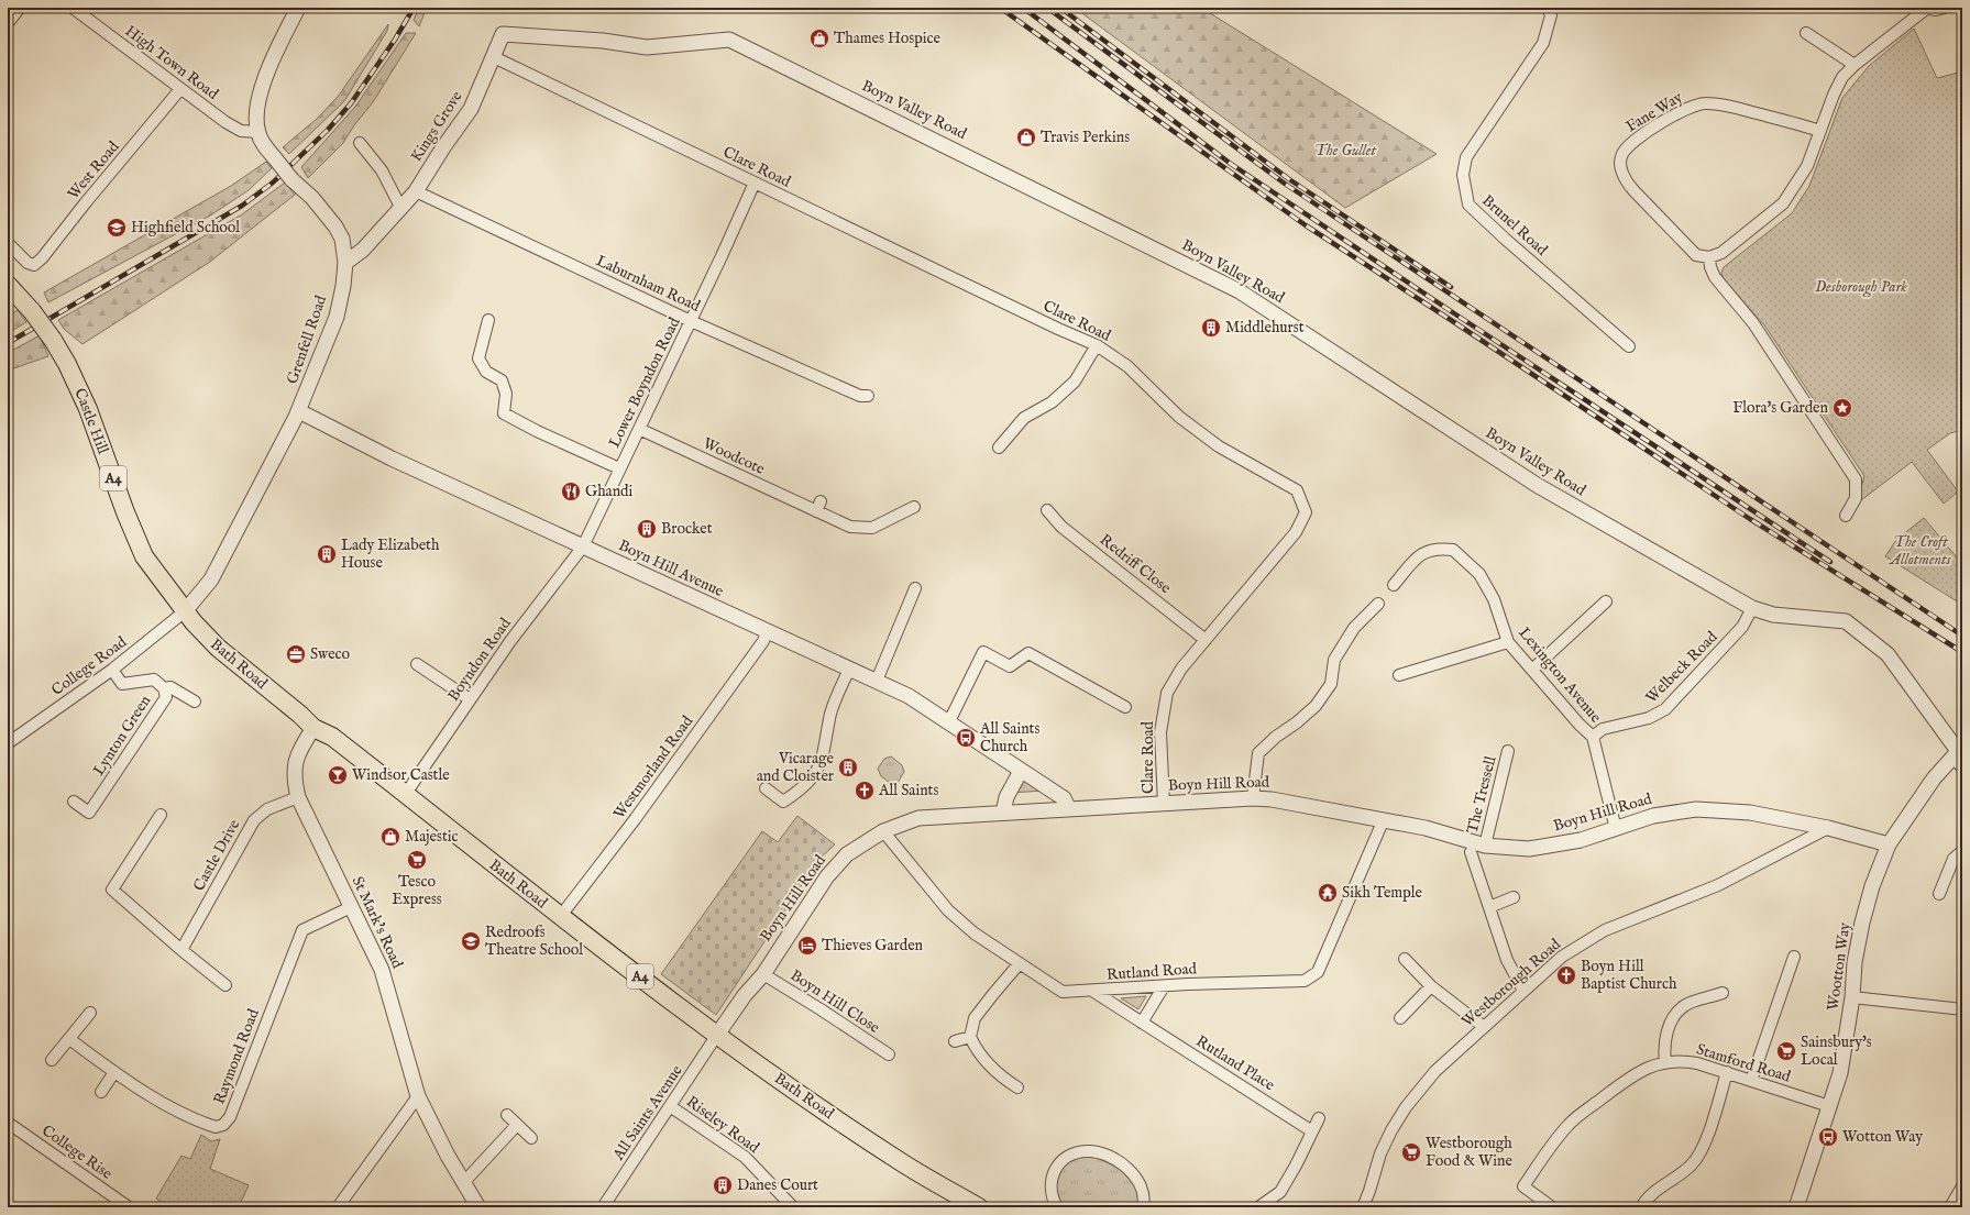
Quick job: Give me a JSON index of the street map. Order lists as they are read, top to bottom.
{
  "streets": {
    "main road": ["Castle Hill", "A4", "Bath Road"],
    "street": [
      "High Town Road",
      "Boyn Valley Road",
      "Fane Way",
      "Kings Grove",
      "Clare Road",
      "West Road",
      "Brunel Road",
      "Laburnham Road",
      "Grenfell Road",
      "Lower Boyndon Road",
      "Woodcote",
      "Redriff Close",
      "Boyn Hill Avenue",
      "Boyndon Road",
      "College Road",
      "Welbeck Road",
      "Lexington Avenue",
      "Lynton Green",
      "Westmorland Road",
      "Boyn Hill Road",
      "The Tressell",
      "Castle Drive",
      "St Mark's Road",
      "Wootton Way",
      "Rutland Road",
      "Westborough Road",
      "Boyn Hill Close",
      "Raymond Road",
      "Rutland Place",
      "Stamford Road",
      "All Saints Avenue",
      "Riseley Road",
      "College Rise"
    ]
  },
  "crossings": [
    ["High Town Road", "West Road"],
    ["High Town Road", "Grenfell Road"],
    ["Boyn Valley Road", "Kings Grove"],
    ["Boyn Valley Road", "Welbeck Road"],
    ["Boyn Valley Road", "Wootton Way"],
    ["Kings Grove", "Clare Road"],
    ["Kings Grove", "Laburnham Road"],
    ["Kings Grove", "Grenfell Road"],
    ["Clare Road", "Lower Boyndon Road"],
    ["Clare Road", "Redriff Close"],
    ["Clare Road", "Boyn Hill Road"],
    ["Laburnham Road", "Lower Boyndon Road"],
    ["Grenfell Road", "Castle Hill"],
    ["Grenfell Road", "Boyn Hill Avenue"],
    ["Grenfell Road", "Bath Road"],
    ["Grenfell Road", "College Road"],
    ["Lower Boyndon Road", "Woodcote"],
    ["Lower Boyndon Road", "Boyn Hill Avenue"],
    ["Lower Boyndon Road", "Boyndon Road"],
    ["Castle Hill", "Bath Road"],
    ["Castle Hill", "College Road"],
    ["Boyn Hill Avenue", "Boyndon Road"],
    ["Boyn Hill Avenue", "Westmorland Road"],
    ["Boyn Hill Avenue", "Boyn Hill Road"],
    ["Boyndon Road", "Bath Road"],
    ["Bath Road", "College Road"],
    ["Bath Road", "Westmorland Road"],
    ["Bath Road", "Boyn Hill Road"],
    ["Bath Road", "St Mark's Road"],
    ["Bath Road", "All Saints Avenue"],
    ["College Road", "Lynton Green"],
    ["Welbeck Road", "Lexington Avenue"],
    ["Lexington Avenue", "Boyn Hill Road"],
    ["Boyn Hill Road", "The Tressell"],
    ["Boyn Hill Road", "Wootton Way"],
    ["Boyn Hill Road", "Rutland Road"],
    ["Boyn Hill Road", "Westborough Road"],
    ["Boyn Hill Road", "Boyn Hill Close"],
    ["Boyn Hill Road", "All Saints Avenue"],
    ["Castle Drive", "St Mark's Road"],
    ["St Mark's Road", "Raymond Road"],
    ["Wootton Way", "Stamford Road"],
    ["Rutland Road", "Rutland Place"],
    ["All Saints Avenue", "Riseley Road"]
  ],
  "parks": ["The Gullet", "Desborough Park", "The Croft Allotments"],
  "places": {
    "shop": ["Thames Hospice", "Travis Perkins", "Majestic"],
    "school or university": ["Highfield School", "Redroofs Theatre School"],
    "building": [
      "Middlehurst",
      "Brocket",
      "Lady Elizabeth House",
      "Vicarage and Cloister",
      "Danes Court"
    ],
    "place": ["Flora's Garden"],
    "restaurant": ["Ghandi"],
    "office": ["Sweco"],
    "bus stop": ["All Saints Church", "Wotton Way"],
    "bar": ["Windsor Castle"],
    "church": ["All Saints", "Boyn Hill Baptist Church"],
    "supermarket": ["Tesco Express", "Sainsbury's Local", "Westborough Food & Wine"],
    "temple": ["Sikh Temple"],
    "hotel": ["Thieves Garden"]
  }
}
